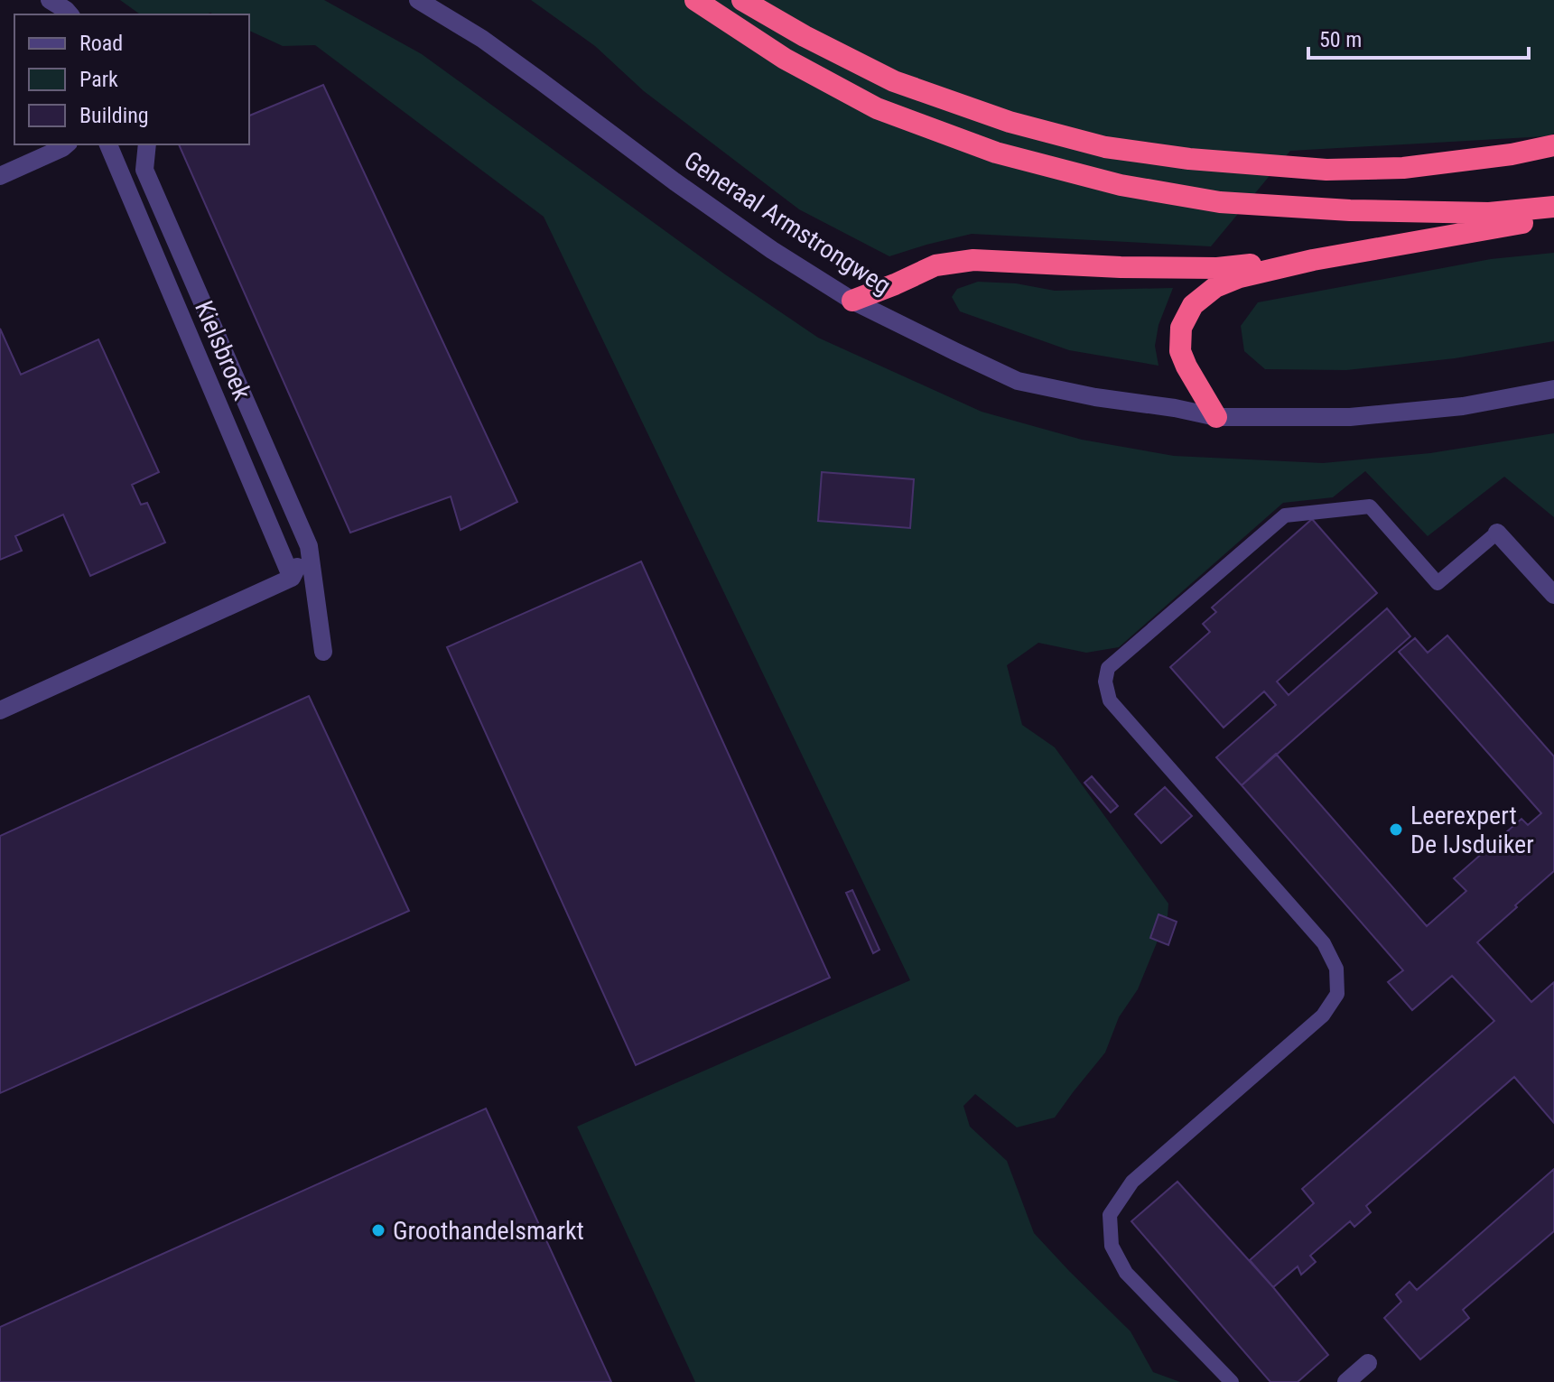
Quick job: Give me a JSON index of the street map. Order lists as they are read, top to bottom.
{
  "streets": {
    "street": ["Generaal Armstrongweg", "Kielsbroek"]
  },
  "places": ["Leerexpert De IJsduiker", "Groothandelsmarkt"],
  "legend": ["Road", "Park", "Building"],
  "scale_bar": "50 m"
}
